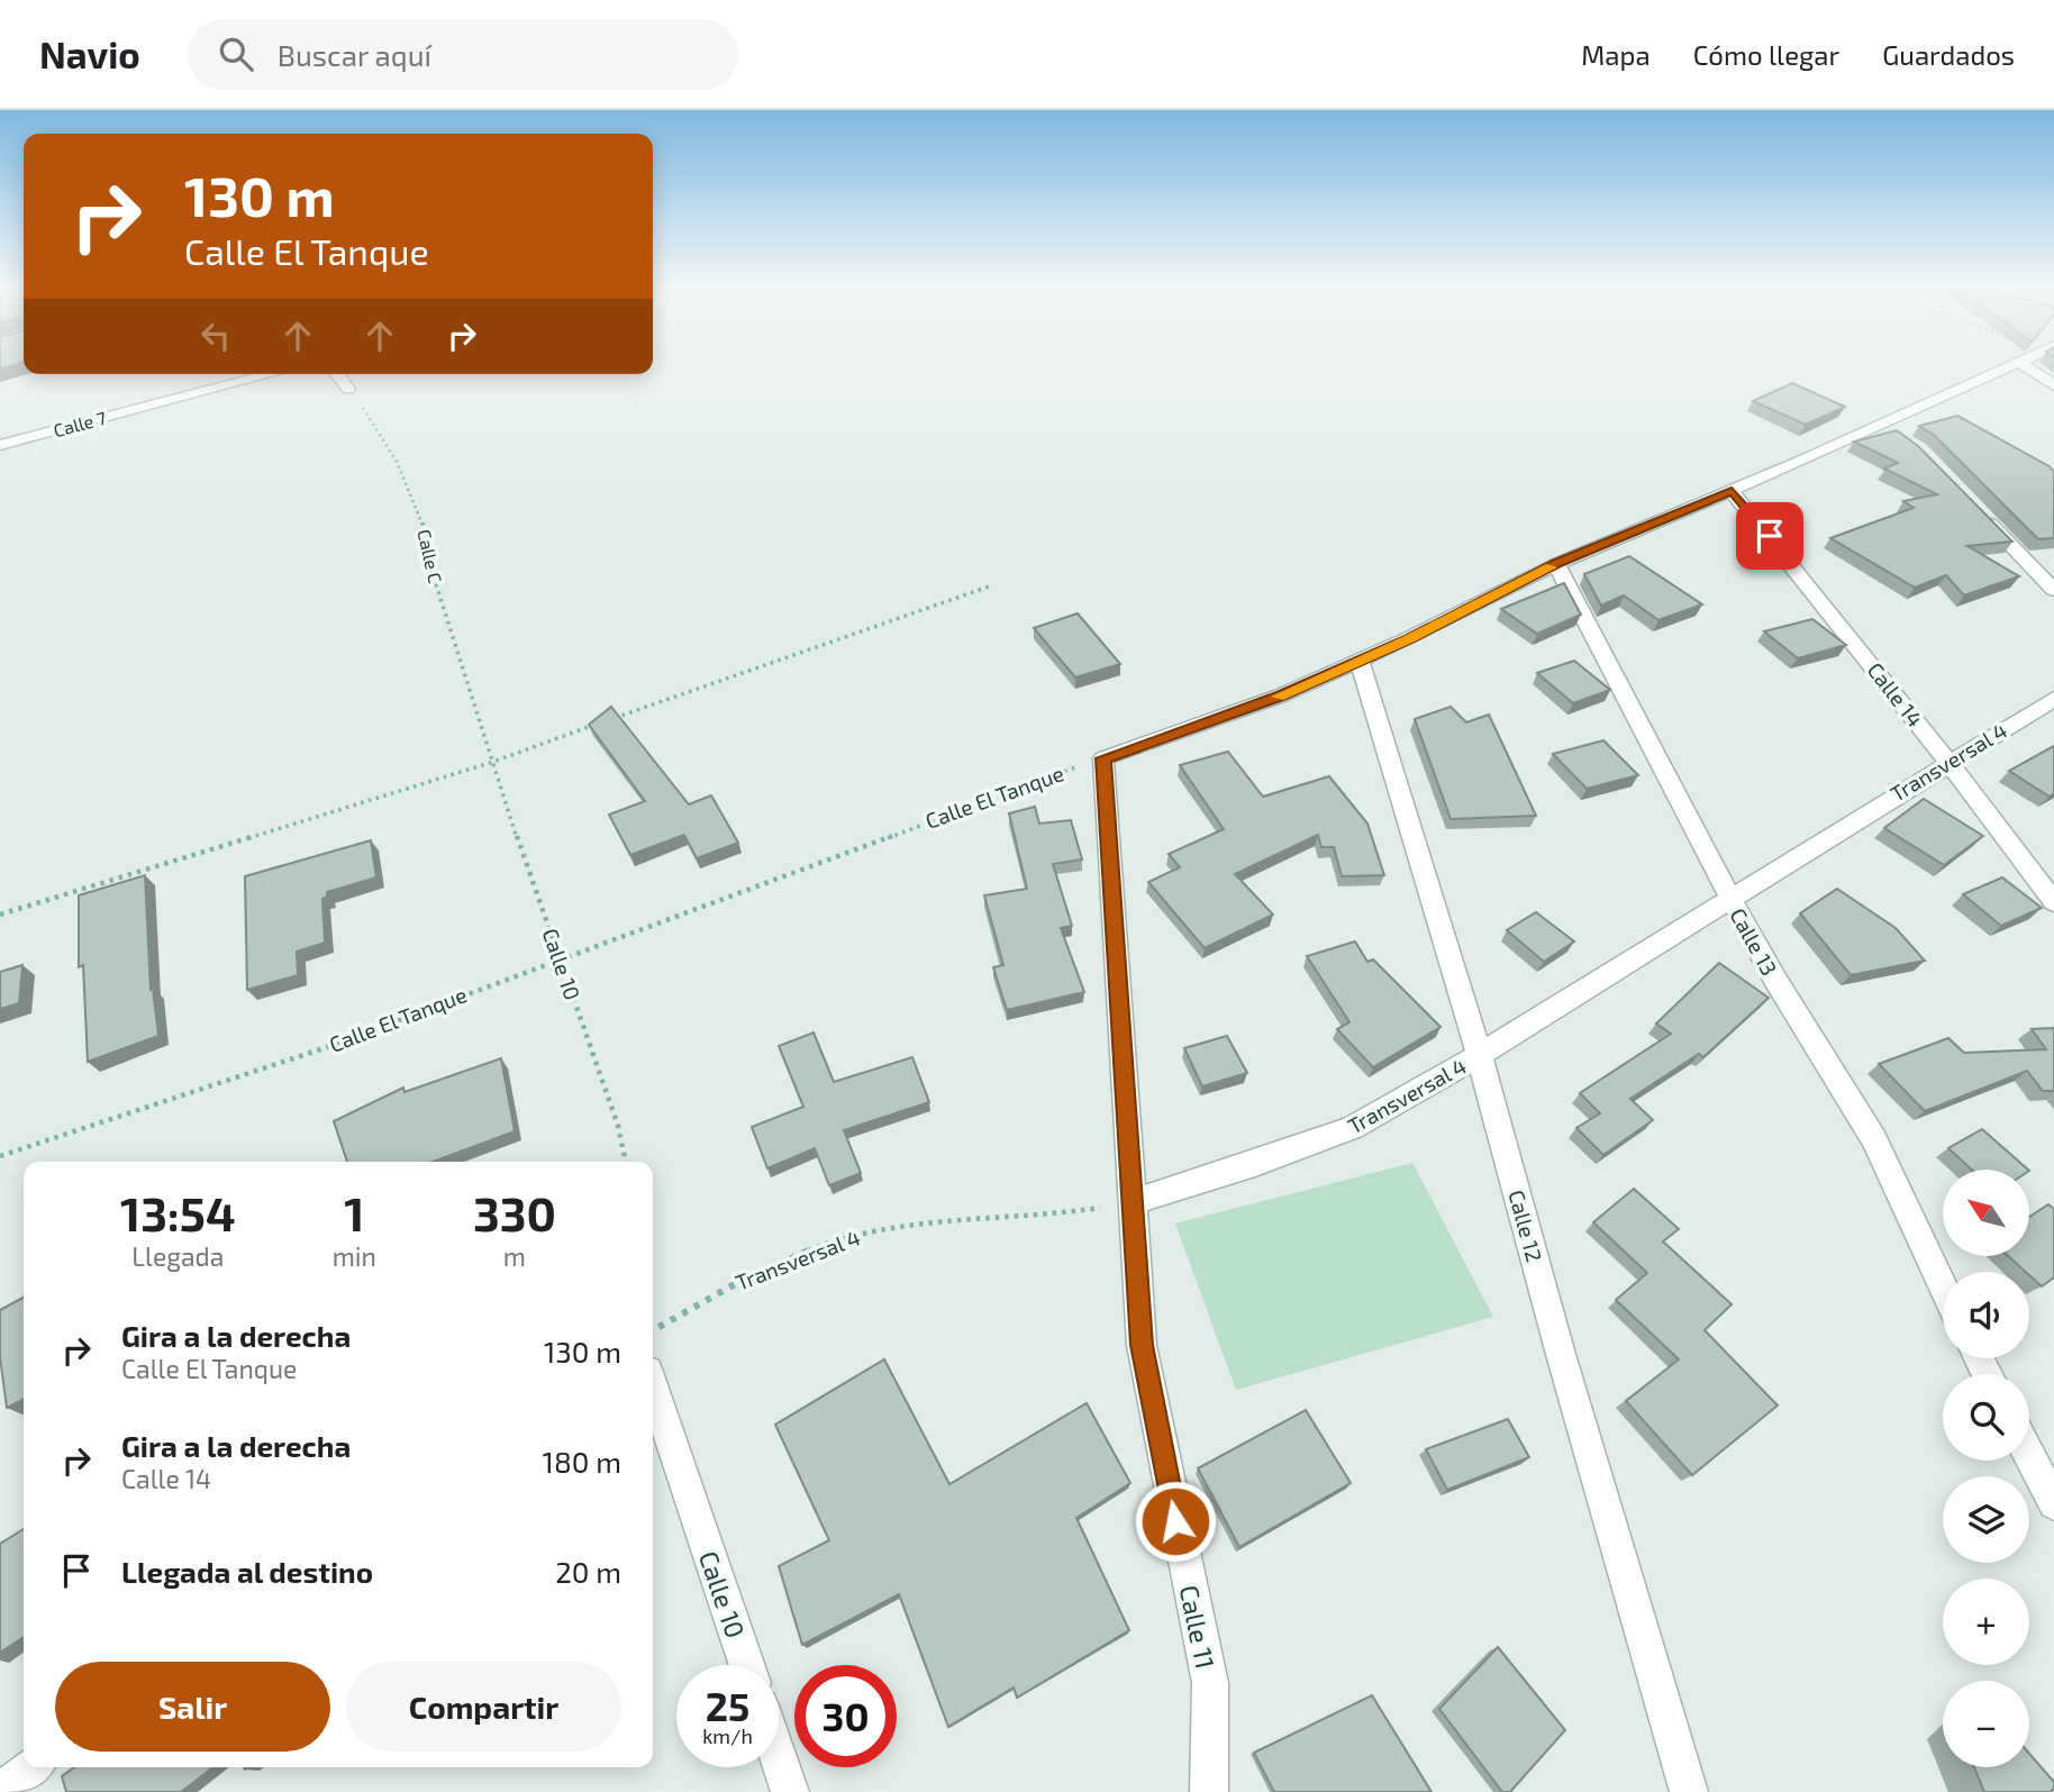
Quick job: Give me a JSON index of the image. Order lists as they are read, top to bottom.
{
  "streets": {
    "street": [
      "Calle 7",
      "Calle 14",
      "Transversal 4",
      "Calle 13",
      "Calle 10",
      "Calle 12",
      "Calle 11"
    ],
    "path": ["Calle C", "Calle El Tanque"]
  },
  "crossings": [
    ["Calle C", "Calle 10"],
    ["Calle 14", "Transversal 4"],
    ["Transversal 4", "Calle 13"],
    ["Transversal 4", "Calle 12"],
    ["Transversal 4", "Calle 11"],
    ["Calle El Tanque", "Calle 10"],
    ["Calle El Tanque", "Calle 11"]
  ],
  "north": "top left",
  "page": {
    "header": "Navio",
    "search": "Buscar aquí",
    "nav": ["Mapa", "Cómo llegar", "Guardados"],
    "turn": ["130 m", "Calle El Tanque"],
    "eta": [
      "13:54",
      "Llegada",
      "1",
      "min",
      "330",
      "m"
    ],
    "map_buttons": ["+", "−"],
    "list": [
      {
        "name": "Gira a la derecha",
        "note": "Calle El Tanque",
        "value": "130 m"
      },
      {
        "name": "Gira a la derecha",
        "note": "Calle 14",
        "value": "180 m"
      },
      {
        "name": "Llegada al destino",
        "value": "20 m"
      }
    ],
    "buttons": ["Salir", "Compartir"],
    "speed": "25 km/h",
    "limit": "30"
  }
}
